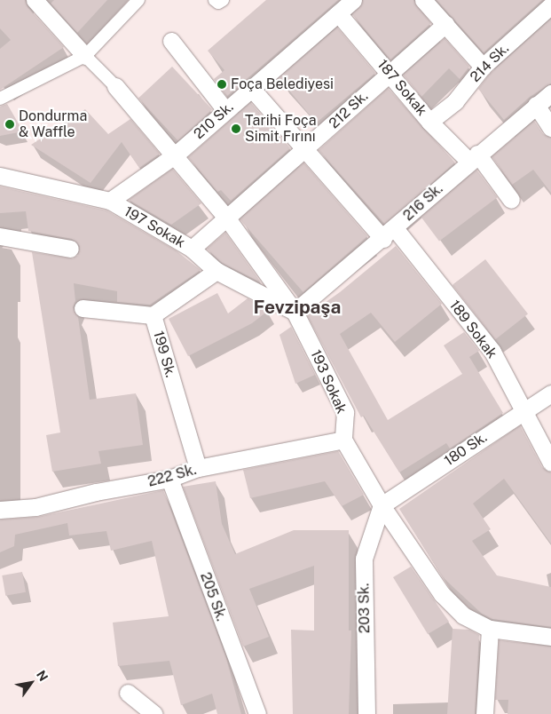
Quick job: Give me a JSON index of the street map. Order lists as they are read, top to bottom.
{
  "streets": {
    "street": [
      "214 Sk.",
      "187 Sokak",
      "212 Sk.",
      "210 Sk.",
      "216 Sk.",
      "197 Sokak",
      "189 Sokak",
      "199 Sk.",
      "193 Sokak",
      "180 Sk.",
      "222 Sk.",
      "205 Sk.",
      "203 Sk."
    ]
  },
  "crossings": [
    ["214 Sk.", "187 Sokak"],
    ["187 Sokak", "212 Sk."],
    ["187 Sokak", "210 Sk."],
    ["187 Sokak", "216 Sk."],
    ["212 Sk.", "197 Sokak"],
    ["212 Sk.", "189 Sokak"],
    ["212 Sk.", "193 Sokak"],
    ["210 Sk.", "197 Sokak"],
    ["210 Sk.", "189 Sokak"],
    ["210 Sk.", "193 Sokak"],
    ["216 Sk.", "197 Sokak"],
    ["216 Sk.", "189 Sokak"],
    ["216 Sk.", "193 Sokak"],
    ["197 Sokak", "199 Sk."],
    ["197 Sokak", "193 Sokak"],
    ["189 Sokak", "180 Sk."],
    ["199 Sk.", "222 Sk."],
    ["193 Sokak", "222 Sk."],
    ["180 Sk.", "203 Sk."],
    ["222 Sk.", "205 Sk."]
  ],
  "districts": ["Fevzipaşa"],
  "places": ["Foça Belediyesi", "Dondurma & Waffle", "Tarihi Foça Simit Fırını"],
  "north": "top right"
}
